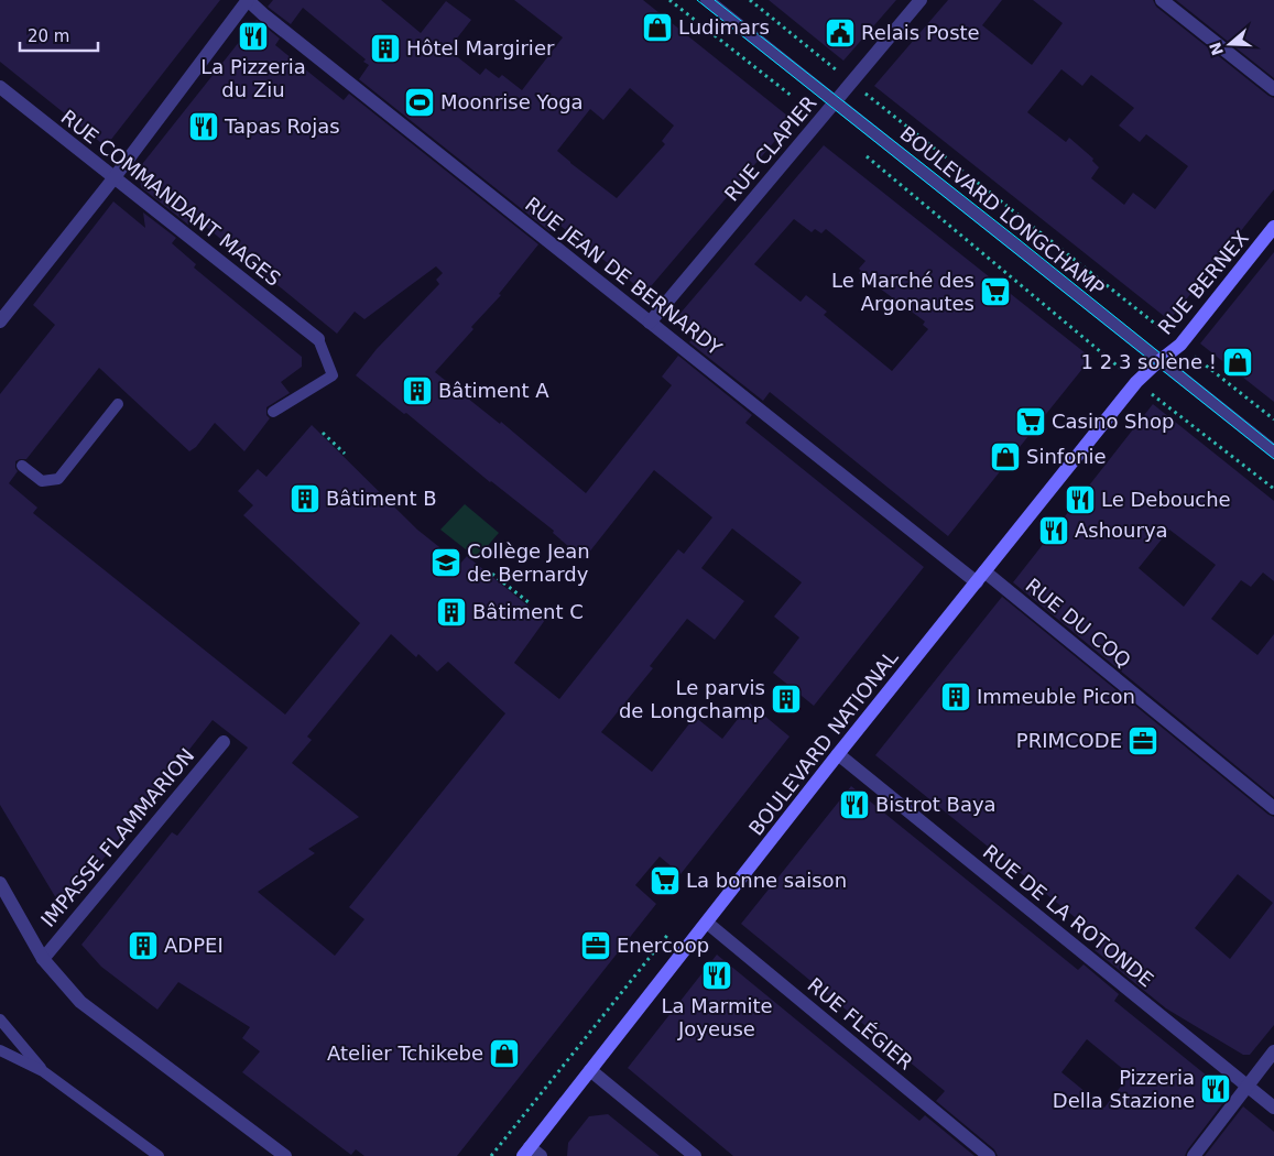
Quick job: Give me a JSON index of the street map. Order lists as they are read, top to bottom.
{
  "streets": {
    "main road": ["RUE BERNEX", "BOULEVARD NATIONAL"],
    "street": [
      "RUE CLAPIER",
      "RUE COMMANDANT MAGES",
      "BOULEVARD LONGCHAMP",
      "RUE JEAN DE BERNARDY",
      "RUE DU COQ",
      "IMPASSE FLAMMARION",
      "RUE DE LA ROTONDE",
      "RUE FLÉGIER"
    ]
  },
  "crossings": [
    ["RUE CLAPIER", "BOULEVARD LONGCHAMP"],
    ["RUE CLAPIER", "RUE JEAN DE BERNARDY"],
    ["BOULEVARD LONGCHAMP", "RUE BERNEX"],
    ["BOULEVARD LONGCHAMP", "BOULEVARD NATIONAL"],
    ["RUE JEAN DE BERNARDY", "RUE DU COQ"],
    ["RUE JEAN DE BERNARDY", "BOULEVARD NATIONAL"],
    ["RUE BERNEX", "BOULEVARD NATIONAL"],
    ["RUE DU COQ", "BOULEVARD NATIONAL"],
    ["BOULEVARD NATIONAL", "RUE DE LA ROTONDE"],
    ["BOULEVARD NATIONAL", "RUE FLÉGIER"]
  ],
  "places": {
    "shop": [
      "Ludimars",
      "1 2 3 solène !",
      "Sinfonie",
      "Atelier Tchikebe"
    ],
    "public building": ["Relais Poste"],
    "restaurant": [
      "La Pizzeria du Ziu",
      "Tapas Rojas",
      "Le Debouche",
      "Ashourya",
      "Bistrot Baya",
      "La Marmite Joyeuse",
      "Pizzeria Della Stazione"
    ],
    "building": [
      "Hôtel Margirier",
      "Bâtiment A",
      "Bâtiment B",
      "Bâtiment C",
      "Immeuble Picon",
      "Le parvis de Longchamp",
      "ADPEI"
    ],
    "sports": ["Moonrise Yoga"],
    "supermarket": ["Le Marché des Argonautes", "Casino Shop", "La bonne saison"],
    "school or university": ["Collège Jean de Bernardy"],
    "office": ["PRIMCODE", "Enercoop"]
  },
  "scale_bar": "20 m",
  "north": "left"
}
